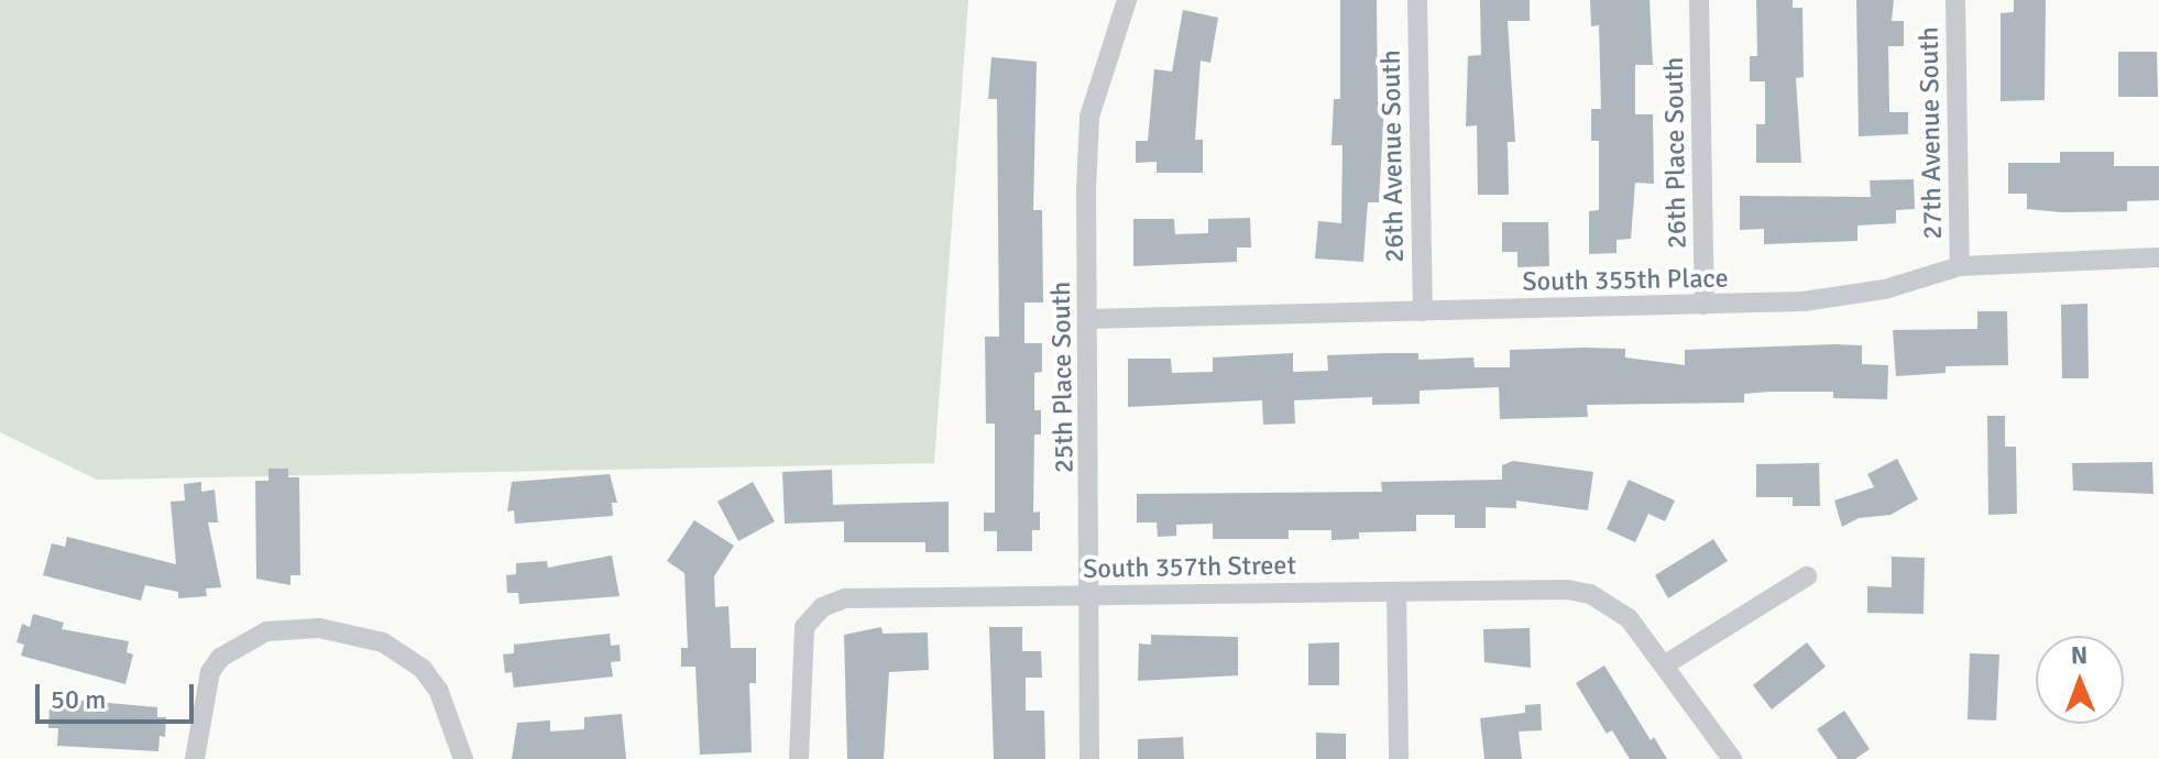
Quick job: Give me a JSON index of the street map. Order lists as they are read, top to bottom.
{
  "streets": {
    "street": [
      "27th Avenue South",
      "26th Place South",
      "26th Avenue South",
      "South 355th Place",
      "25th Place South",
      "South 357th Street"
    ]
  },
  "crossings": [
    ["27th Avenue South", "South 355th Place"],
    ["26th Place South", "South 355th Place"],
    ["26th Avenue South", "South 355th Place"],
    ["South 355th Place", "25th Place South"],
    ["25th Place South", "South 357th Street"]
  ],
  "scale_bar": "50 m",
  "north": "top"
}
